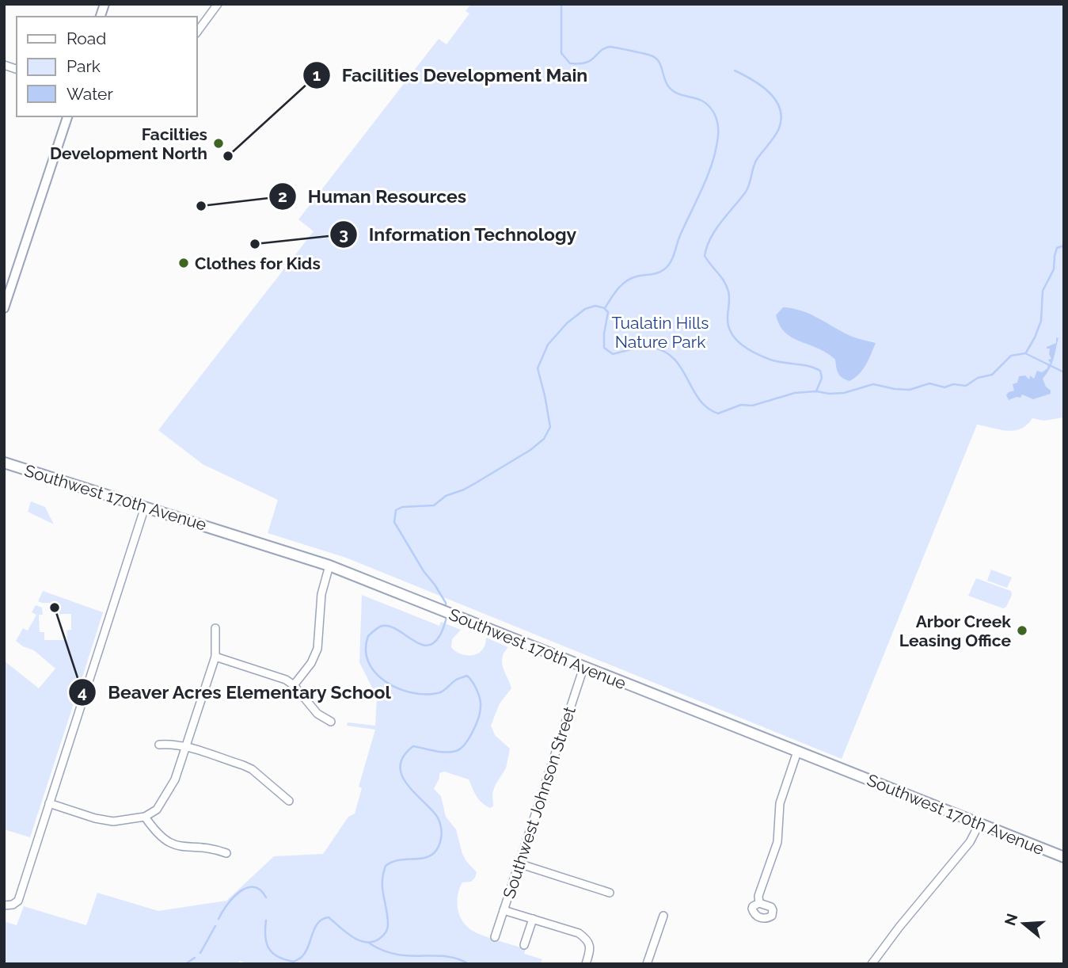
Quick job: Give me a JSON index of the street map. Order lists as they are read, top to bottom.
{
  "streets": {
    "main road": ["Southwest 170th Avenue"],
    "street": ["Southwest Johnson Street"]
  },
  "crossings": [
    ["Southwest 170th Avenue", "Southwest Johnson Street"]
  ],
  "parks": ["Tualatin Hills Nature Park"],
  "places": [
    "Facilties Development North",
    "Facilities Development Main",
    "Human Resources",
    "Information Technology",
    "Clothes for Kids",
    "Beaver Acres Elementary School",
    "Arbor Creek Leasing Office"
  ],
  "legend": ["Road", "Park", "Water"],
  "north": "left"
}
